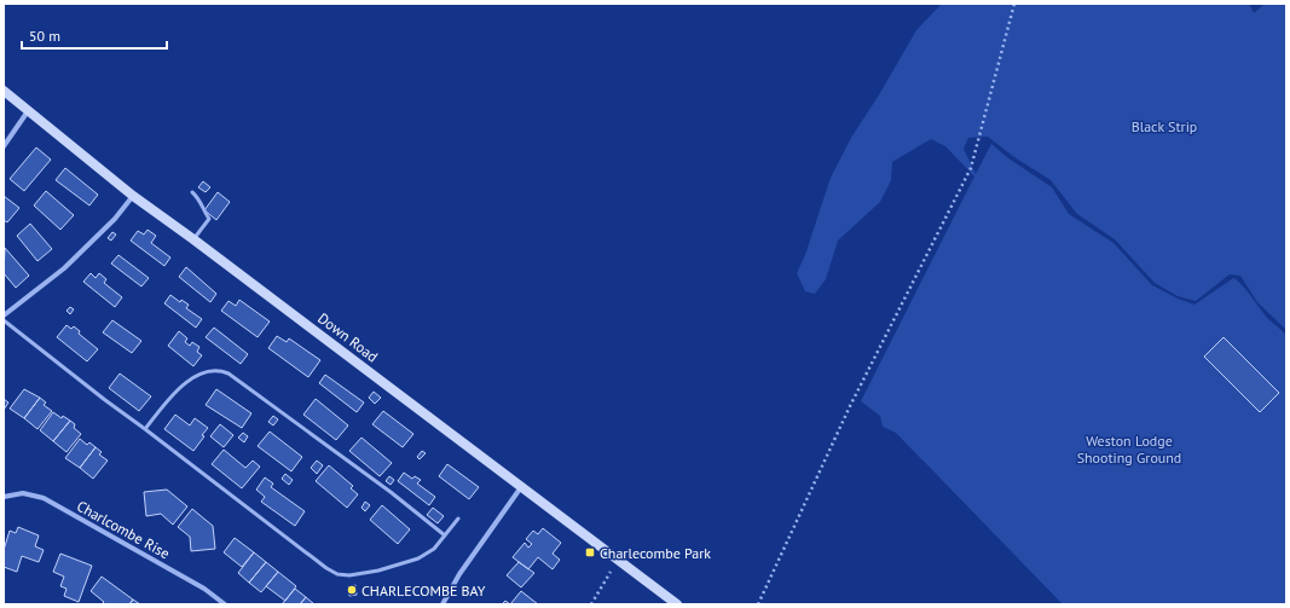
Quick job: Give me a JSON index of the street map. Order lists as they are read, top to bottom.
{
  "streets": {
    "street": ["Down Road", "Charlcombe Rise"]
  },
  "parks": ["Black Strip", "Weston Lodge Shooting Ground"],
  "places": {
    "transit": ["Charlecombe Park"],
    "other": ["CHARLECOMBE BAY"]
  },
  "scale_bar": "50 m"
}
